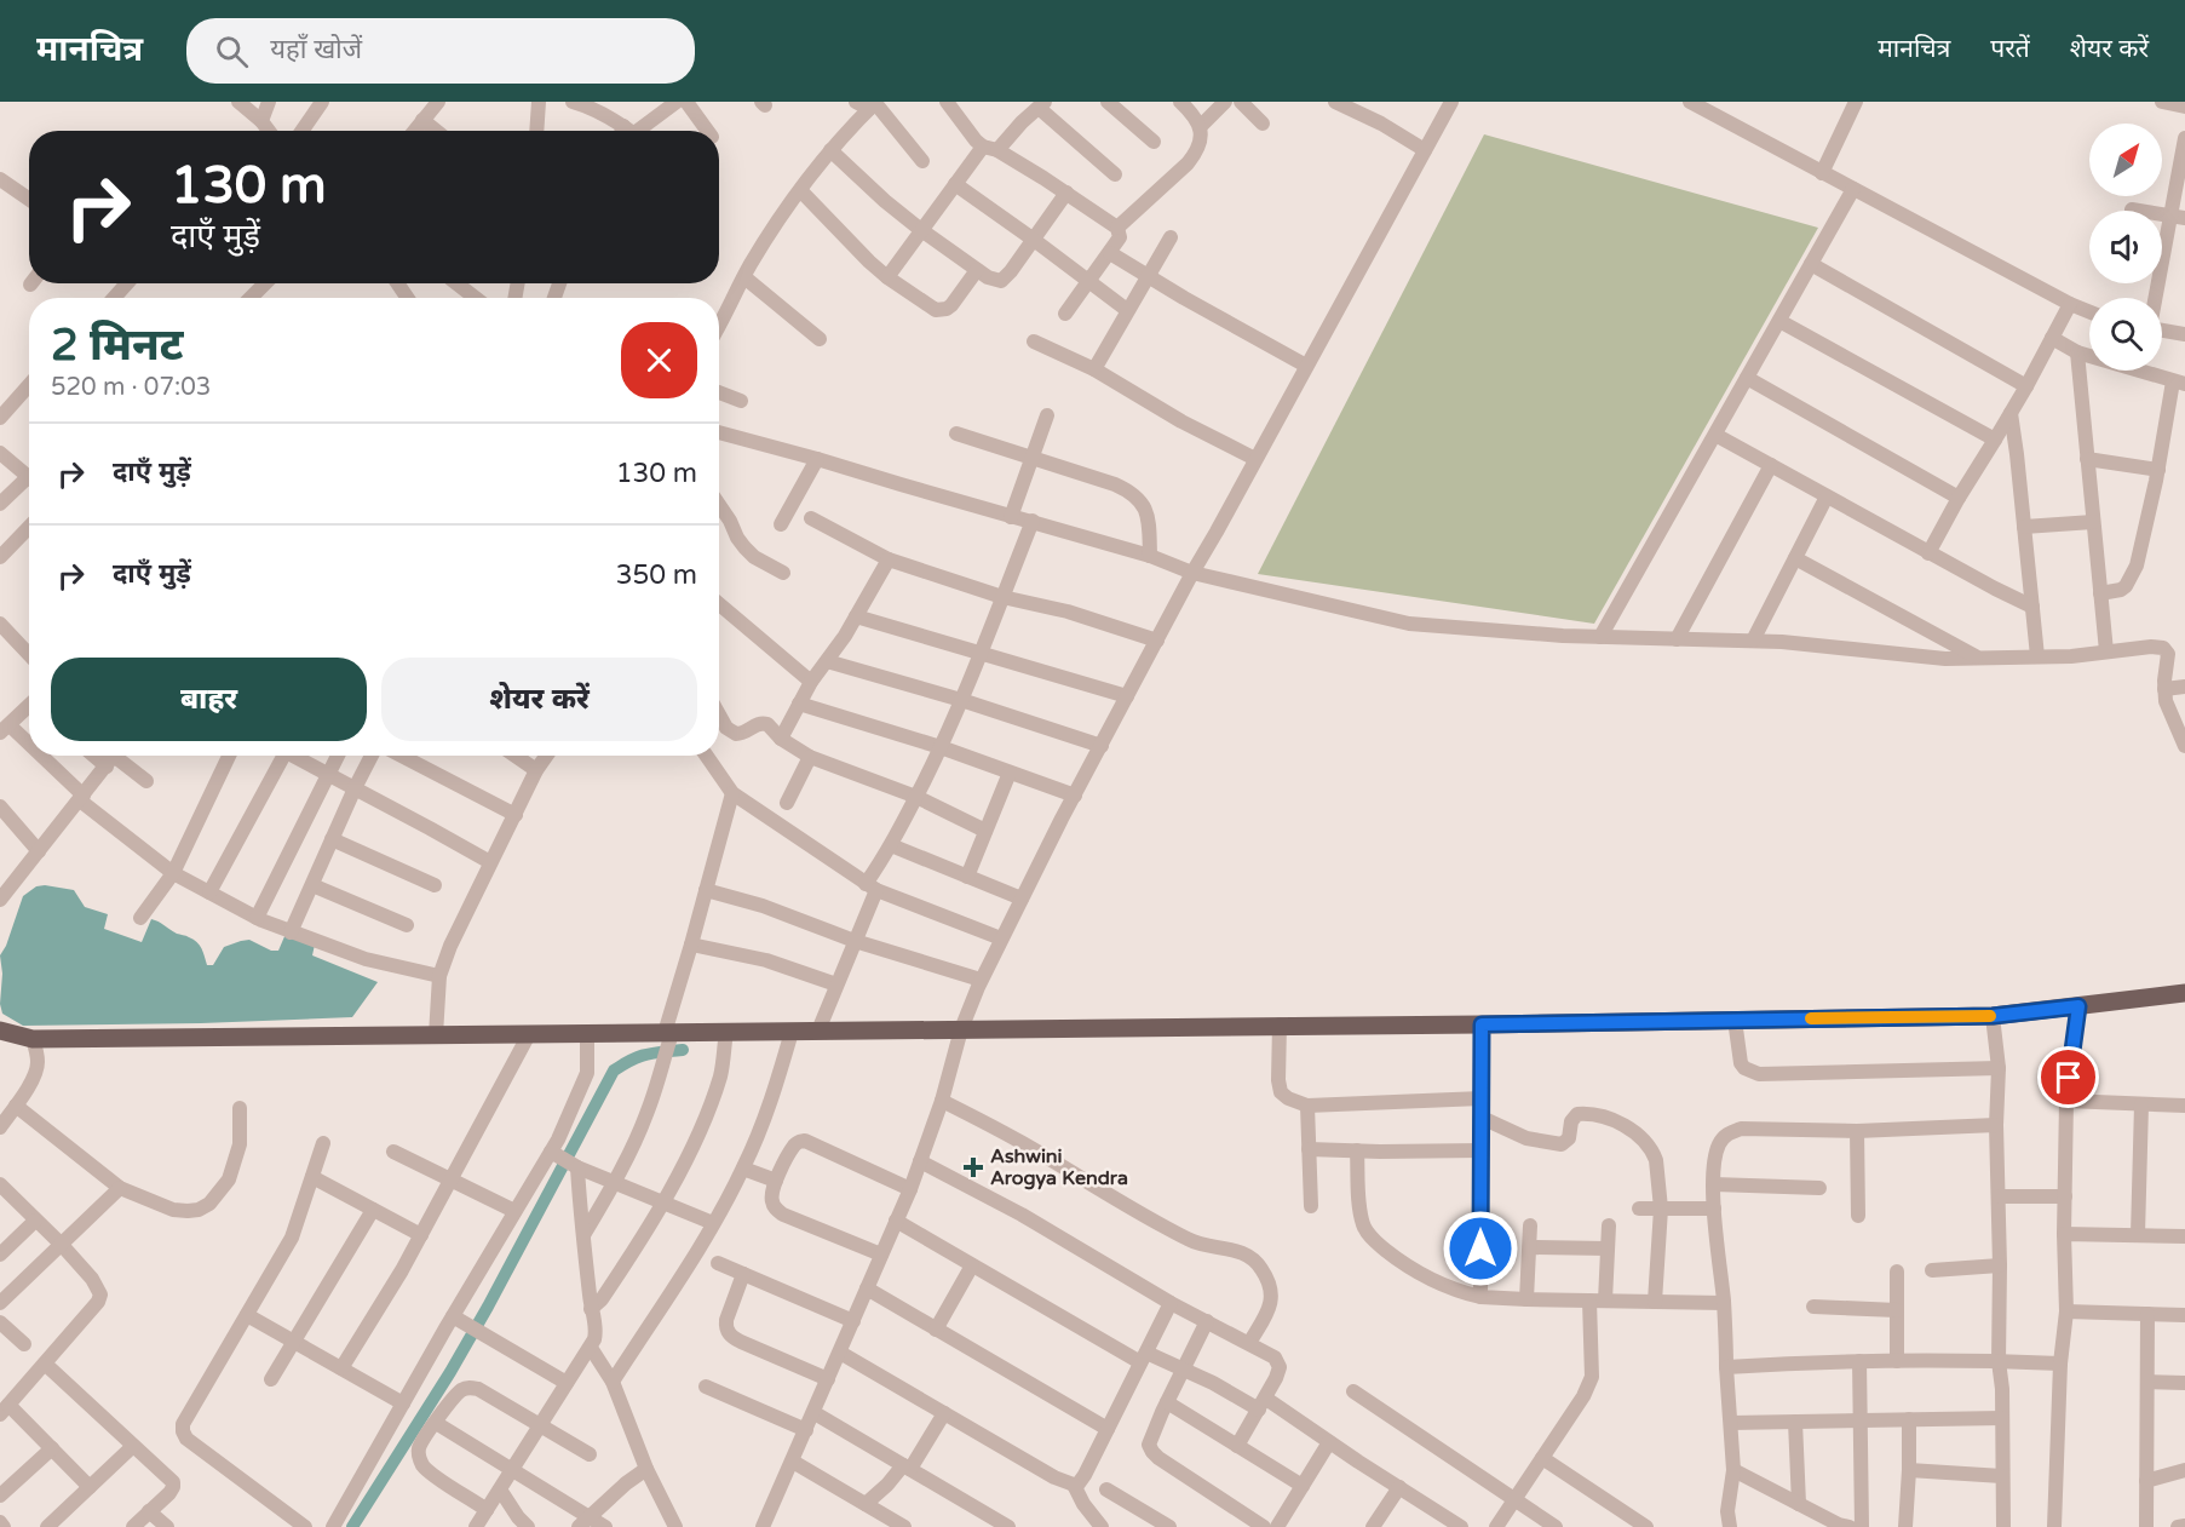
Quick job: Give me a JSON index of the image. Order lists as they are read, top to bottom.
{
  "places": {
    "health": ["Ashwini Arogya Kendra"]
  },
  "north": "top right",
  "page": {
    "header": "मानचित्र",
    "search": "यहाँ खोजें",
    "nav": ["मानचित्र", "परतें", "शेयर करें"],
    "turn": ["130 m", "दाएँ मुड़ें"],
    "heading": ["2 मिनट", "520 m · 07:03"],
    "list": [
      {
        "name": "दाएँ मुड़ें",
        "value": "130 m"
      },
      {
        "name": "दाएँ मुड़ें",
        "value": "350 m"
      }
    ],
    "buttons": ["बाहर", "शेयर करें"]
  }
}
